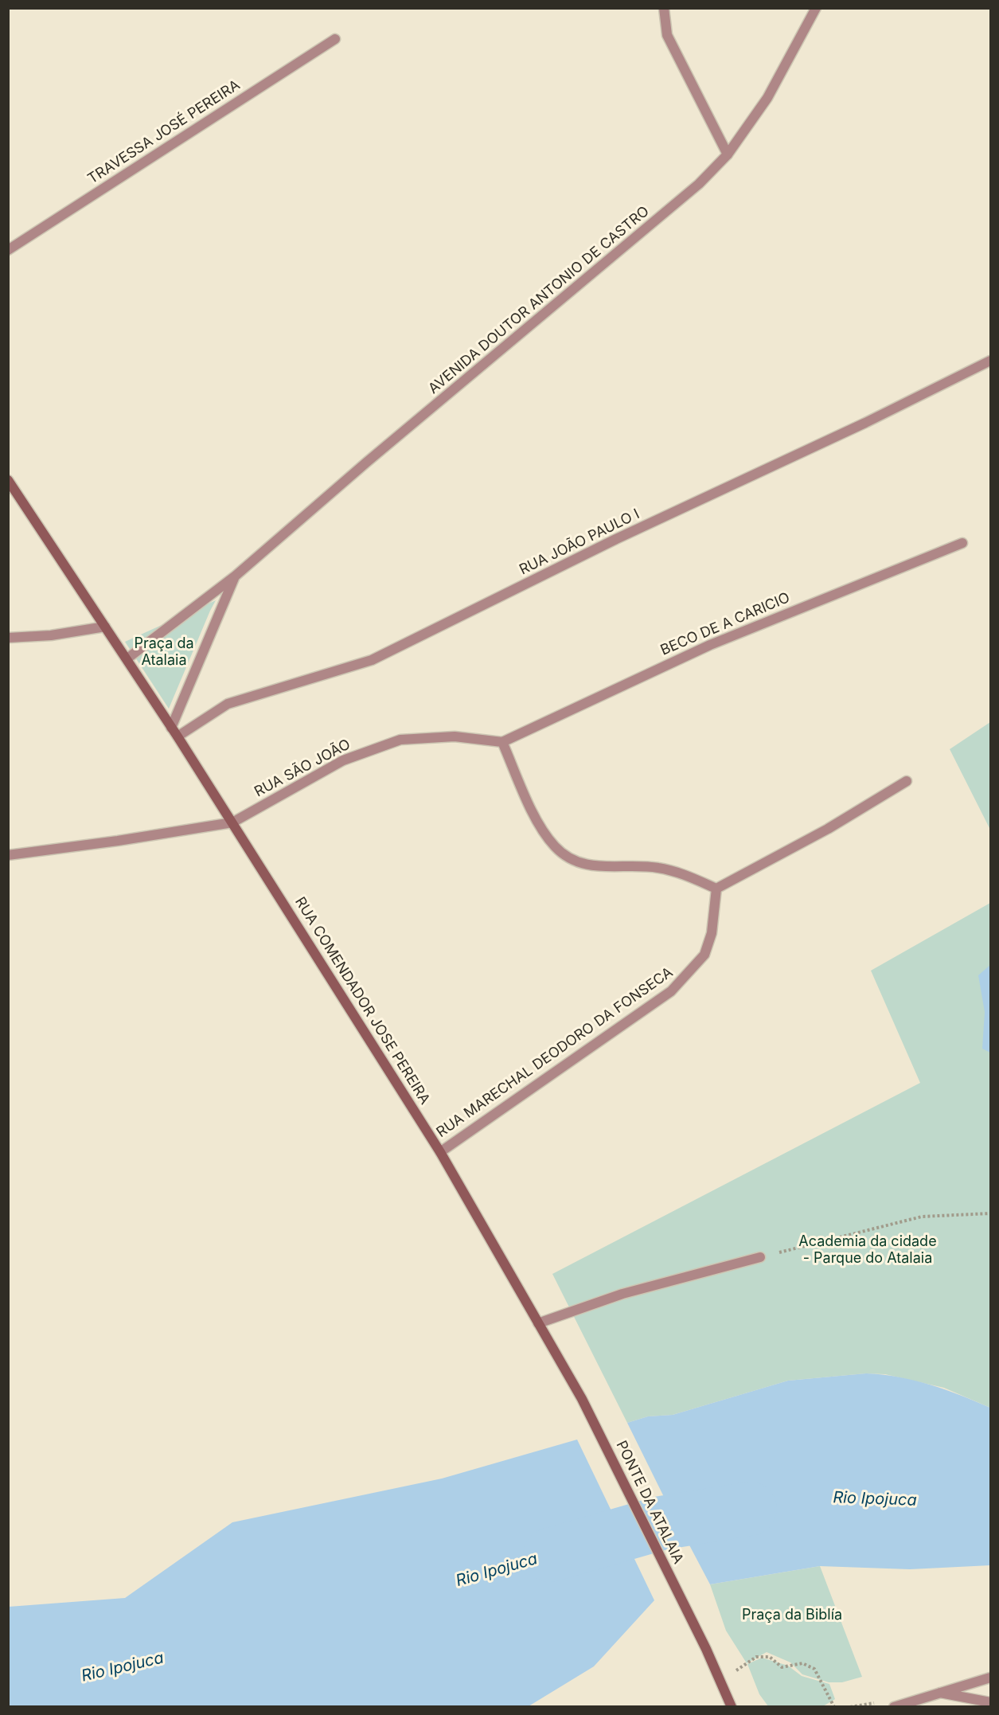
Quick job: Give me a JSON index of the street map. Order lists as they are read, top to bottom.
{
  "streets": {
    "street": [
      "TRAVESSA JOSÉ PEREIRA",
      "AVENIDA DOUTOR ANTONIO DE CASTRO",
      "RUA JOÃO PAULO I",
      "BECO DE A CARICIO",
      "RUA SÃO JOÃO",
      "RUA COMENDADOR JOSE PEREIRA",
      "RUA MARECHAL DEODORO DA FONSECA",
      "PONTE DA ATALAIA"
    ]
  },
  "crossings": [
    ["AVENIDA DOUTOR ANTONIO DE CASTRO", "RUA COMENDADOR JOSE PEREIRA"],
    ["RUA JOÃO PAULO I", "RUA COMENDADOR JOSE PEREIRA"],
    ["BECO DE A CARICIO", "RUA SÃO JOÃO"],
    ["RUA SÃO JOÃO", "RUA COMENDADOR JOSE PEREIRA"],
    ["RUA COMENDADOR JOSE PEREIRA", "RUA MARECHAL DEODORO DA FONSECA"],
    ["RUA COMENDADOR JOSE PEREIRA", "PONTE DA ATALAIA"]
  ],
  "water": ["Rio Ipojuca"],
  "parks": ["Praça da Atalaia", "Academia da cidade - Parque do Atalaia", "Praça da Biblía"]
}
